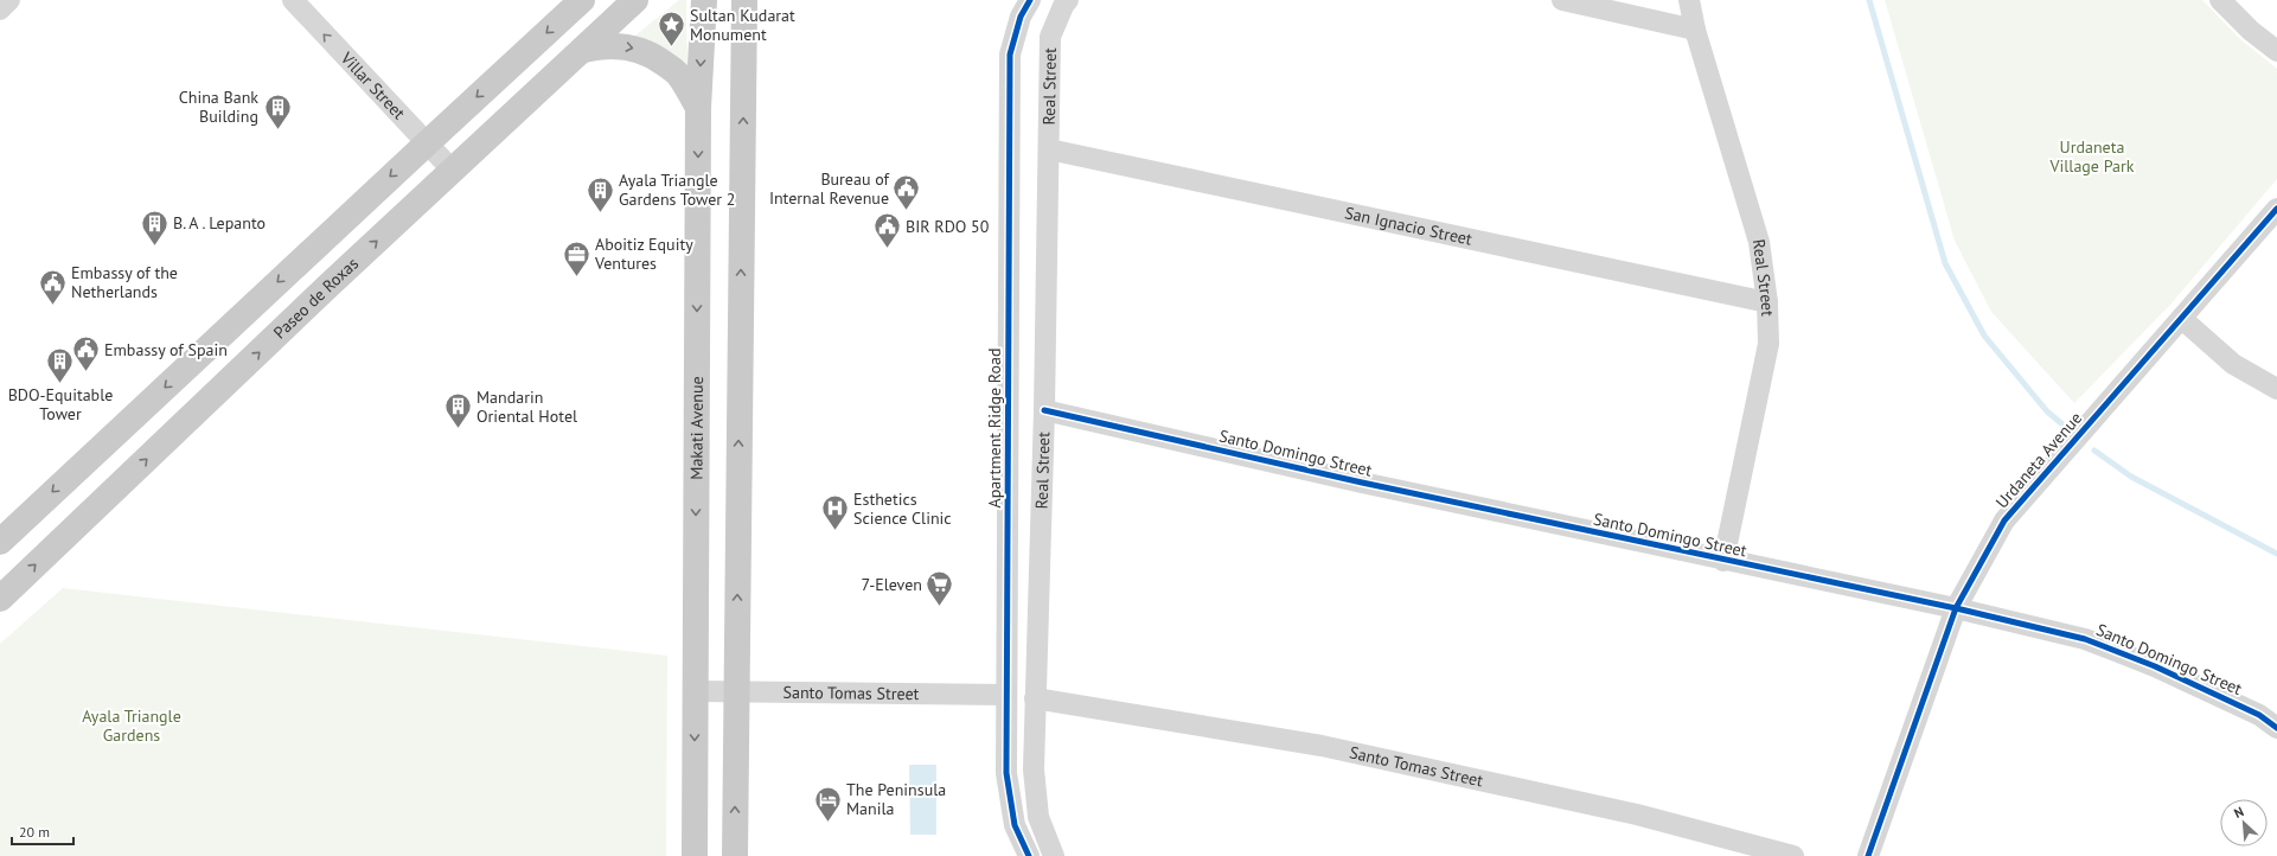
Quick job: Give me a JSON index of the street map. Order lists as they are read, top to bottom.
{
  "streets": {
    "main road": ["Paseo de Roxas", "Makati Avenue"],
    "street": [
      "Villar Street",
      "Real Street",
      "San Ignacio Street",
      "Apartment Ridge Road",
      "Santo Domingo Street",
      "Urdaneta Avenue",
      "Santo Tomas Street"
    ]
  },
  "crossings": [
    ["Villar Street", "Paseo de Roxas"],
    ["Real Street", "San Ignacio Street"],
    ["Real Street", "Santo Domingo Street"],
    ["Real Street", "Santo Tomas Street"],
    ["Makati Avenue", "Santo Tomas Street"],
    ["Apartment Ridge Road", "Santo Tomas Street"],
    ["Santo Domingo Street", "Urdaneta Avenue"]
  ],
  "one_way": ["Villar Street"],
  "parks": ["Urdaneta Village Park", "Ayala Triangle Gardens"],
  "places": {
    "place": ["Sultan Kudarat Monument"],
    "building": [
      "China Bank Building",
      "Ayala Triangle Gardens Tower 2",
      "B. A . Lepanto",
      "BDO-Equitable Tower",
      "Mandarin Oriental Hotel"
    ],
    "public building": [
      "Bureau of Internal Revenue",
      "BIR RDO 50",
      "Embassy of the Netherlands",
      "Embassy of Spain"
    ],
    "office": ["Aboitiz Equity Ventures"],
    "hospital": ["Esthetics Science Clinic"],
    "supermarket": ["7-Eleven"],
    "hotel": ["The Peninsula Manila"]
  },
  "scale_bar": "20 m",
  "north": "top left"
}
